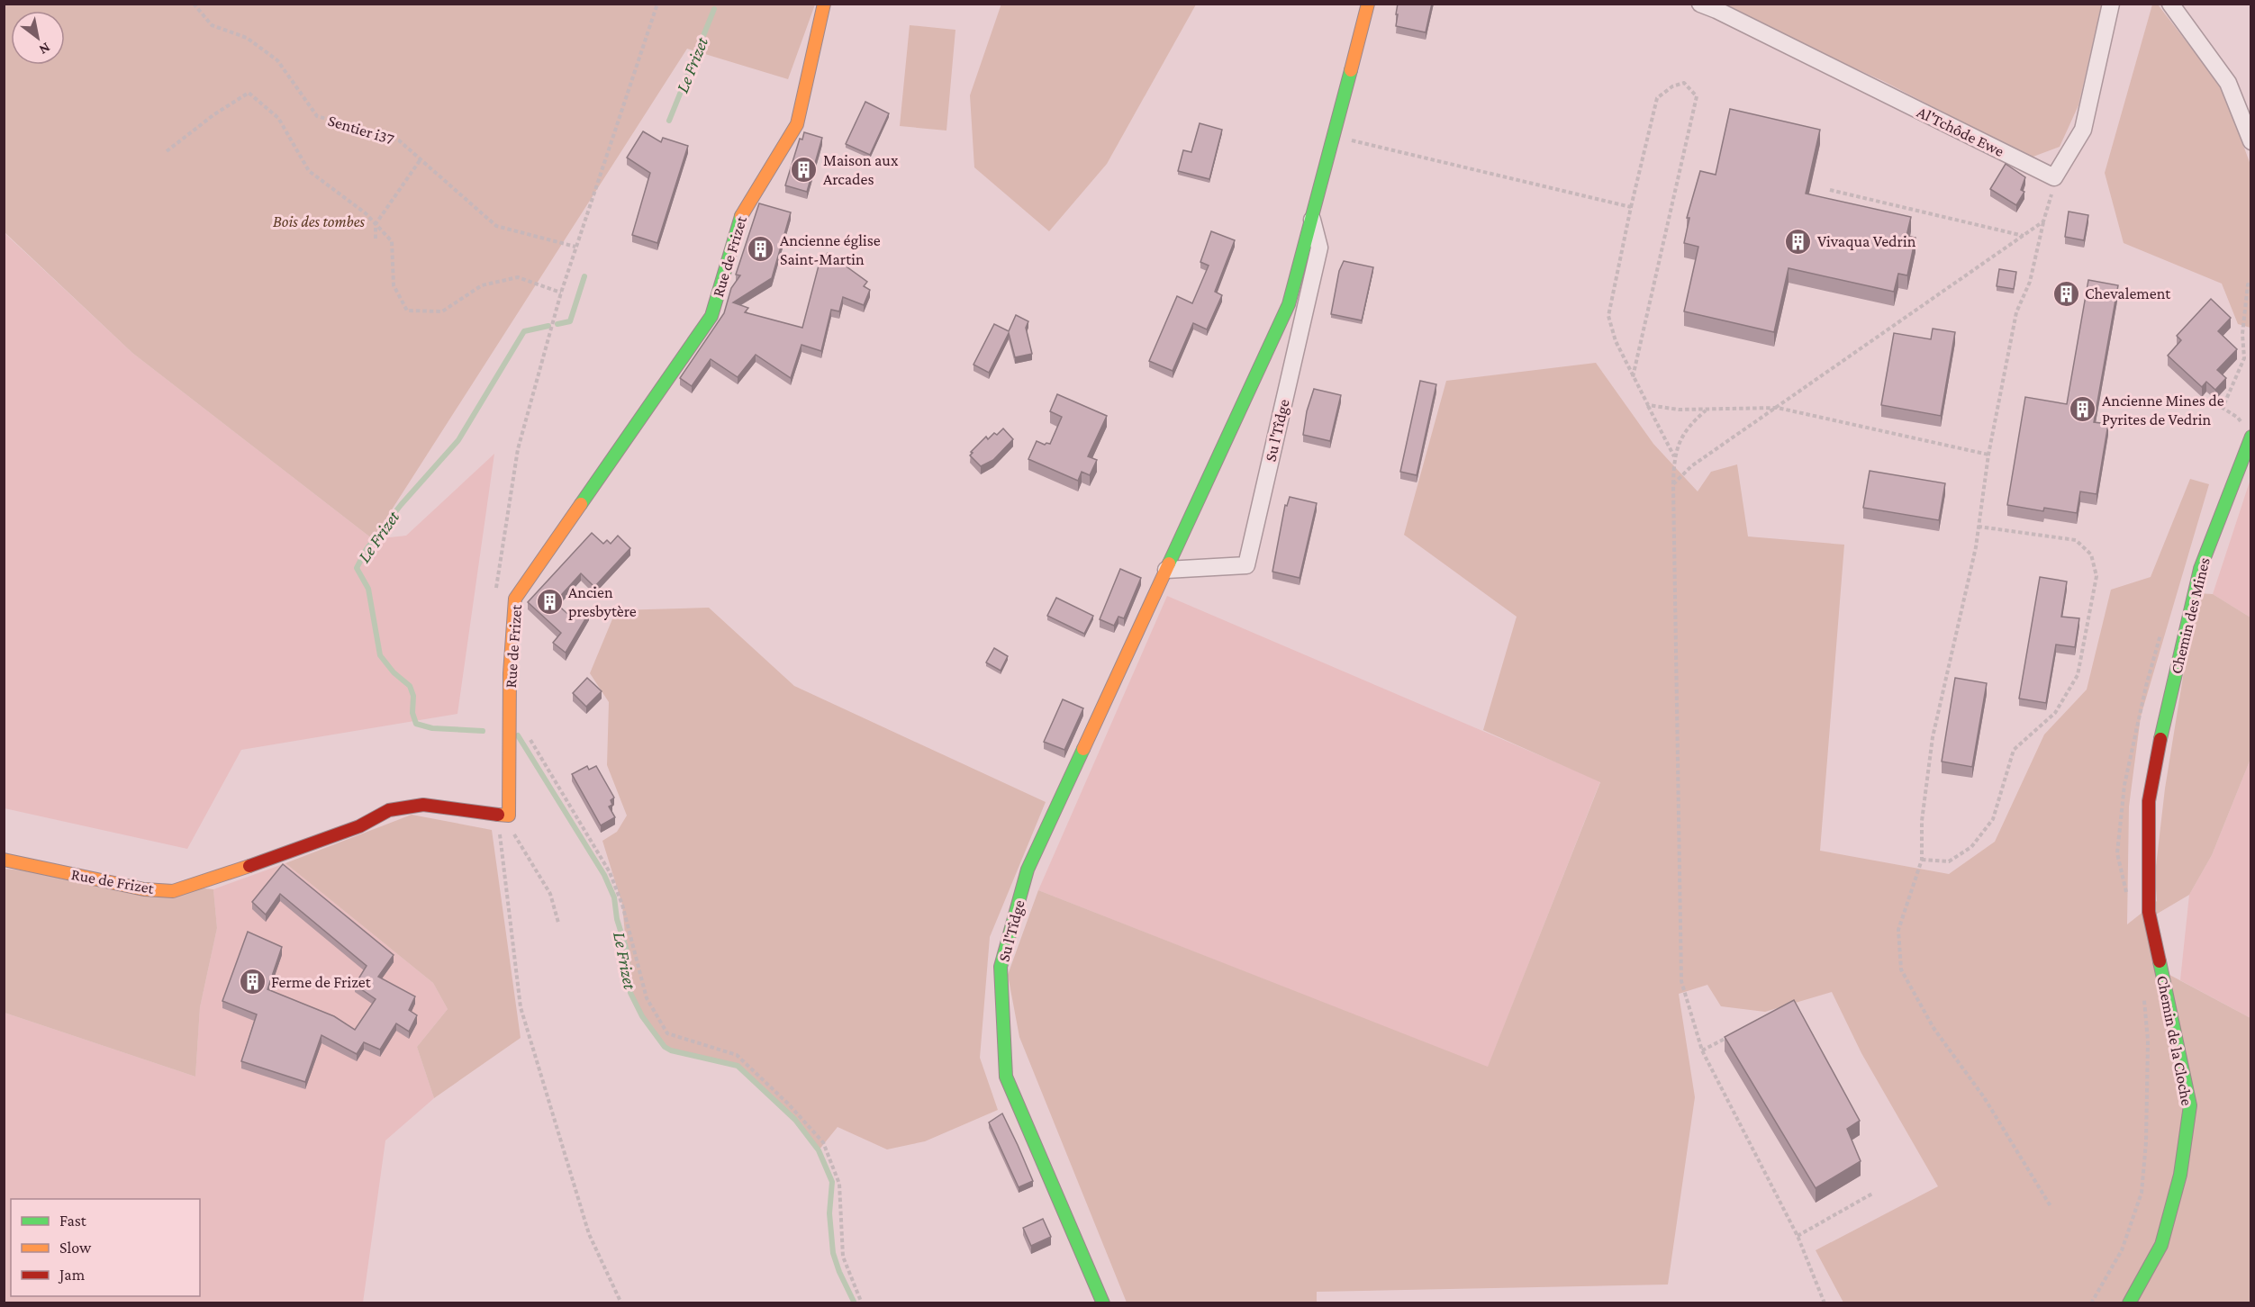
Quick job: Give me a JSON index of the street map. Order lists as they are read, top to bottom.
{
  "streets": {
    "street": [
      "Al'Tchôde Ewe",
      "Rue de Frizet",
      "Su l'Tîdge",
      "Chemin des Mines",
      "Chemin de la Cloche"
    ],
    "path": ["Sentier i37"]
  },
  "crossings": [
    ["Chemin des Mines", "Chemin de la Cloche"]
  ],
  "water": ["Le Frizet"],
  "parks": ["Bois des tombes"],
  "places": {
    "building": [
      "Maison aux Arcades",
      "Vivaqua Vedrin",
      "Ancienne église Saint-Martin",
      "Chevalement",
      "Ancienne Mines de Pyrites de Vedrin",
      "Ancien presbytère",
      "Ferme de Frizet"
    ]
  },
  "legend": ["Fast", "Slow", "Jam"],
  "north": "bottom right"
}
